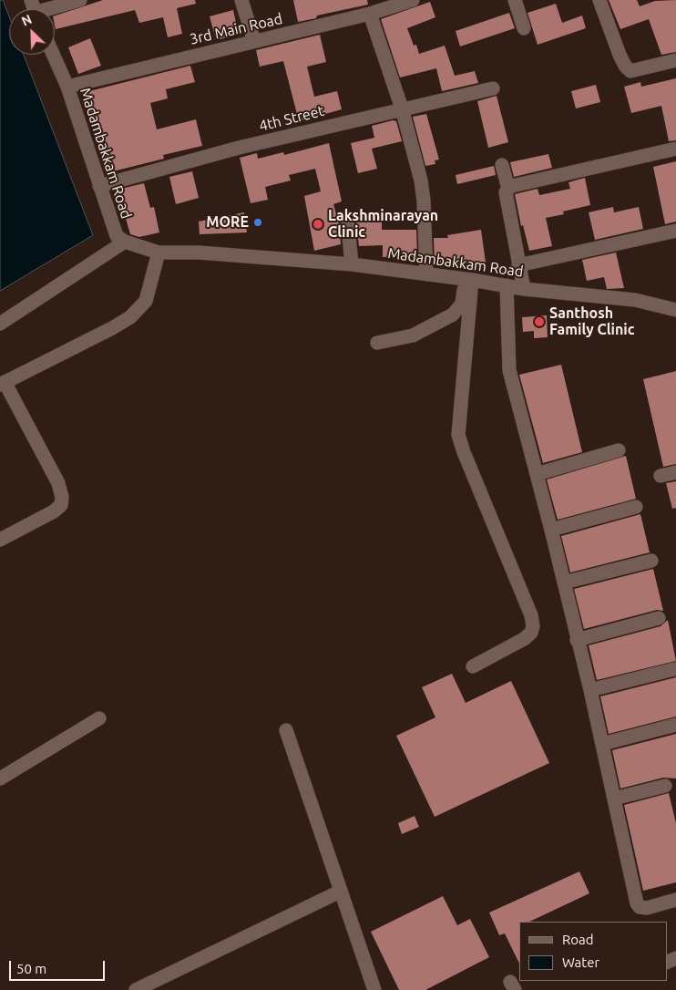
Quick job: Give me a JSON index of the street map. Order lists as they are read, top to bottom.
{
  "streets": {
    "street": ["3rd Main Road", "4th Street", "Madambakkam Road"]
  },
  "crossings": [
    ["3rd Main Road", "Madambakkam Road"],
    ["4th Street", "Madambakkam Road"]
  ],
  "places": ["MORE", "Lakshminarayan Clinic", "Santhosh Family Clinic"],
  "legend": ["Road", "Water"],
  "scale_bar": "50 m",
  "north": "top left"
}
